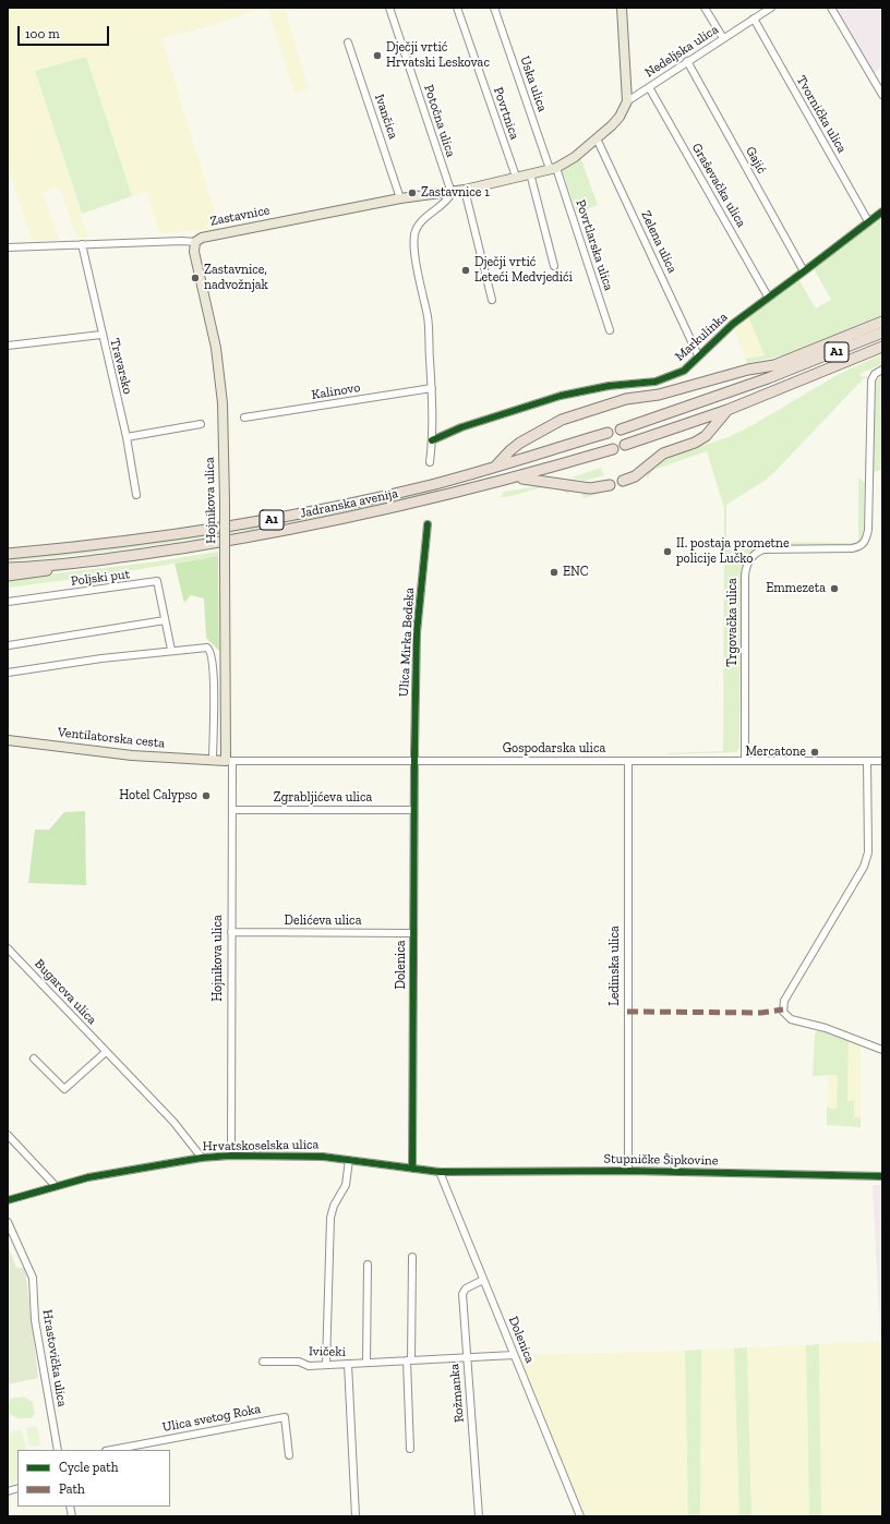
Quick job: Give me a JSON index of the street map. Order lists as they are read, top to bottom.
{
  "streets": {
    "highway": ["A1", "Jadranska avenija"],
    "main road": ["Zastavnice", "Hojnikova ulica", "Ventilatorska cesta"],
    "street": [
      "Nedeljska ulica",
      "Uska ulica",
      "Povrtnica",
      "Tvornička ulica",
      "Ivančica",
      "Potočna ulica",
      "Gajić",
      "Graševačka ulica",
      "Zelena ulica",
      "Povrtlarska ulica",
      "Markulinka",
      "Travarsko",
      "Kalinovo",
      "Poljski put",
      "Trgovačka ulica",
      "Ulica Mirka Bedeka",
      "Gospodarska ulica",
      "Zgrabljićeva ulica",
      "Delićeva ulica",
      "Dolenica",
      "Ledinska ulica",
      "Bugarova ulica",
      "Hrvatskoselska ulica",
      "Stupničke Šipkovine",
      "Ivičeki",
      "Hrastovička ulica",
      "Rožmanka",
      "Ulica svetog Roka"
    ]
  },
  "crossings": [
    ["Nedeljska ulica", "Tvornička ulica"],
    ["Nedeljska ulica", "Gajić"],
    ["Nedeljska ulica", "Graševačka ulica"],
    ["Uska ulica", "Povrtlarska ulica"],
    ["Tvornička ulica", "Markulinka"],
    ["Ivančica", "Zastavnice"],
    ["Potočna ulica", "Zastavnice"],
    ["Gajić", "Markulinka"],
    ["Graševačka ulica", "Markulinka"],
    ["Zastavnice", "Travarsko"],
    ["Zastavnice", "Hojnikova ulica"],
    ["Zelena ulica", "Markulinka"],
    ["Hojnikova ulica", "Ventilatorska cesta"],
    ["Hojnikova ulica", "Gospodarska ulica"],
    ["Hojnikova ulica", "Zgrabljićeva ulica"],
    ["Hojnikova ulica", "Delićeva ulica"],
    ["Hojnikova ulica", "Hrvatskoselska ulica"],
    ["Trgovačka ulica", "Gospodarska ulica"],
    ["Ulica Mirka Bedeka", "Gospodarska ulica"],
    ["Ulica Mirka Bedeka", "Dolenica"],
    ["Ventilatorska cesta", "Gospodarska ulica"],
    ["Gospodarska ulica", "Dolenica"],
    ["Gospodarska ulica", "Ledinska ulica"],
    ["Zgrabljićeva ulica", "Dolenica"],
    ["Delićeva ulica", "Dolenica"],
    ["Dolenica", "Hrvatskoselska ulica"],
    ["Dolenica", "Stupničke Šipkovine"],
    ["Dolenica", "Ivičeki"],
    ["Dolenica", "Rožmanka"],
    ["Ledinska ulica", "Stupničke Šipkovine"],
    ["Bugarova ulica", "Hrvatskoselska ulica"],
    ["Hrvatskoselska ulica", "Stupničke Šipkovine"],
    ["Ivičeki", "Rožmanka"]
  ],
  "places": [
    "Dječji vrtić Hrvatski Leskovac",
    "Zastavnice 1",
    "Dječji vrtić Leteći Medvjedići",
    "Zastavnice, nadvožnjak",
    "II. postaja prometne policije Lučko",
    "ENC",
    "Emmezeta",
    "Mercatone",
    "Hotel Calypso"
  ],
  "legend": ["Cycle path", "Path"],
  "scale_bar": "100 m"
}
